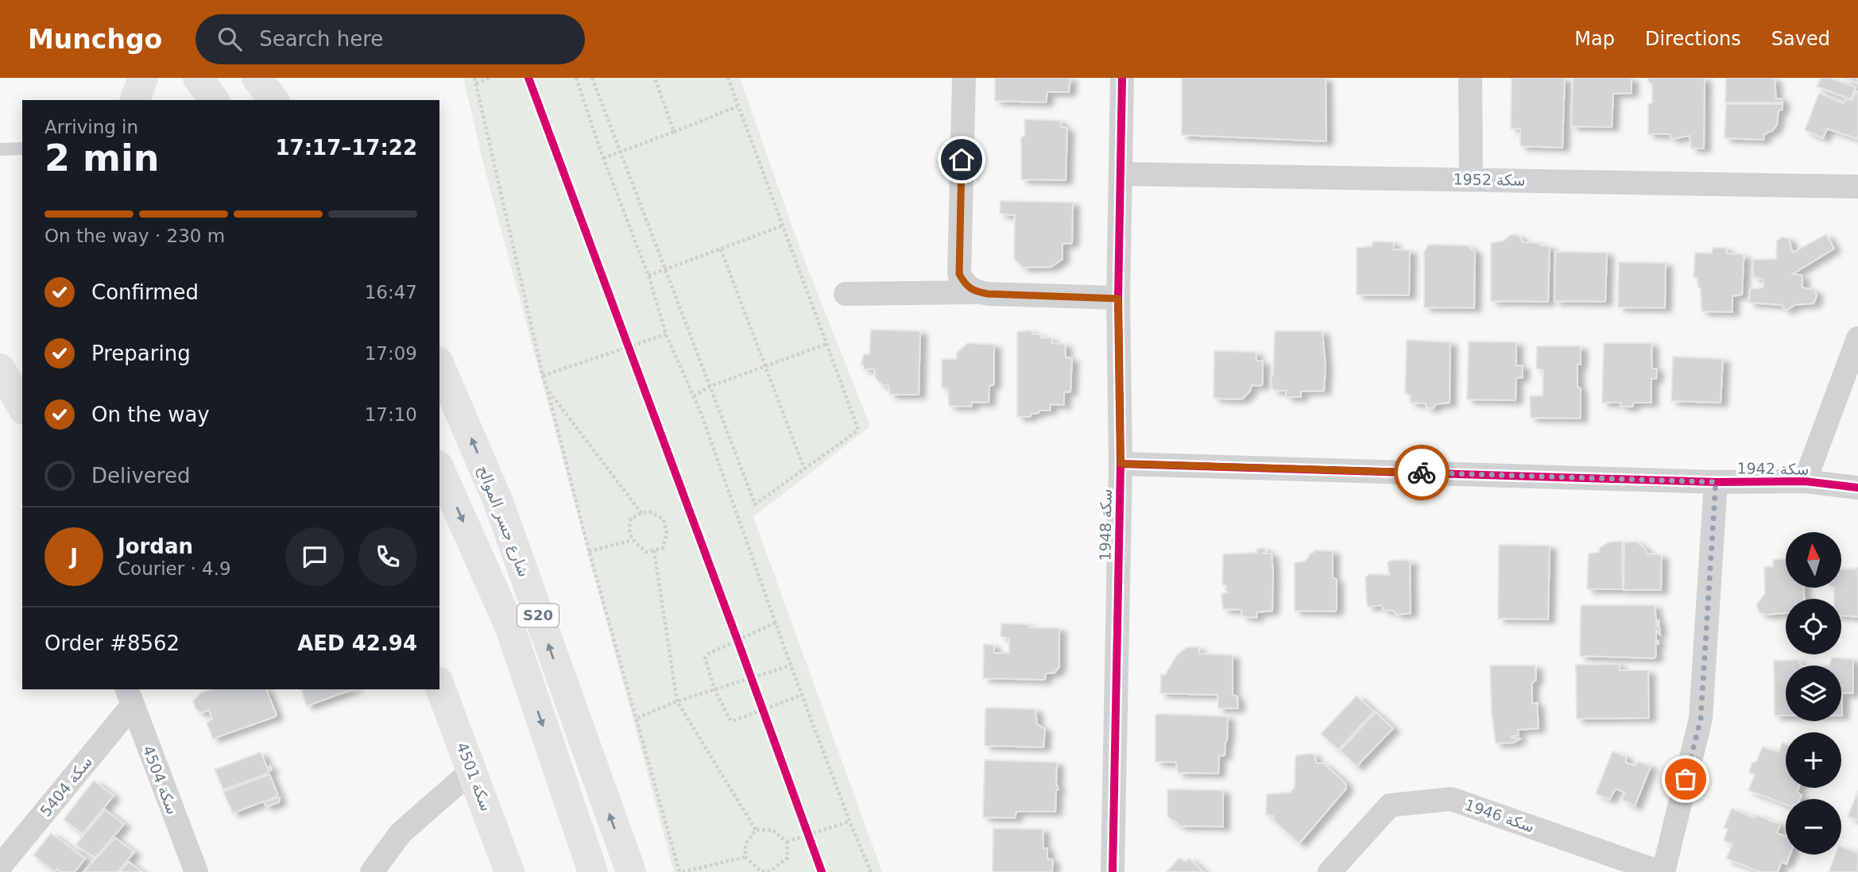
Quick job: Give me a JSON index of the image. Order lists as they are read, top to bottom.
{
  "streets": {
    "main road": ["شارع جسر الموالح", "S20", "سكة 4501"],
    "street": [
      "سكة 1952",
      "سكة 1942",
      "سكة 1948",
      "سكة 4504",
      "سكة 5404",
      "سكة 1946"
    ]
  },
  "crossings": [
    ["سكة 1952", "سكة 1948"],
    ["سكة 1942", "سكة 1948"],
    ["سكة 4504", "سكة 5404"]
  ],
  "north": "top",
  "page": {
    "header": "Munchgo",
    "search": "Search here",
    "nav": ["Map", "Directions", "Saved"],
    "heading": ["2 min", "Arriving in", "17:17–17:22"],
    "panel": [
      "Jordan",
      "Courier · 4.9",
      "Order #8562",
      "AED 42.94"
    ],
    "bar": "On the way · 230 m",
    "list": [
      ["Confirmed", "16:47"],
      ["Preparing", "17:09"],
      ["On the way", "17:10"],
      "Delivered"
    ],
    "round": "J",
    "map_buttons": ["+", "−"]
  }
}
